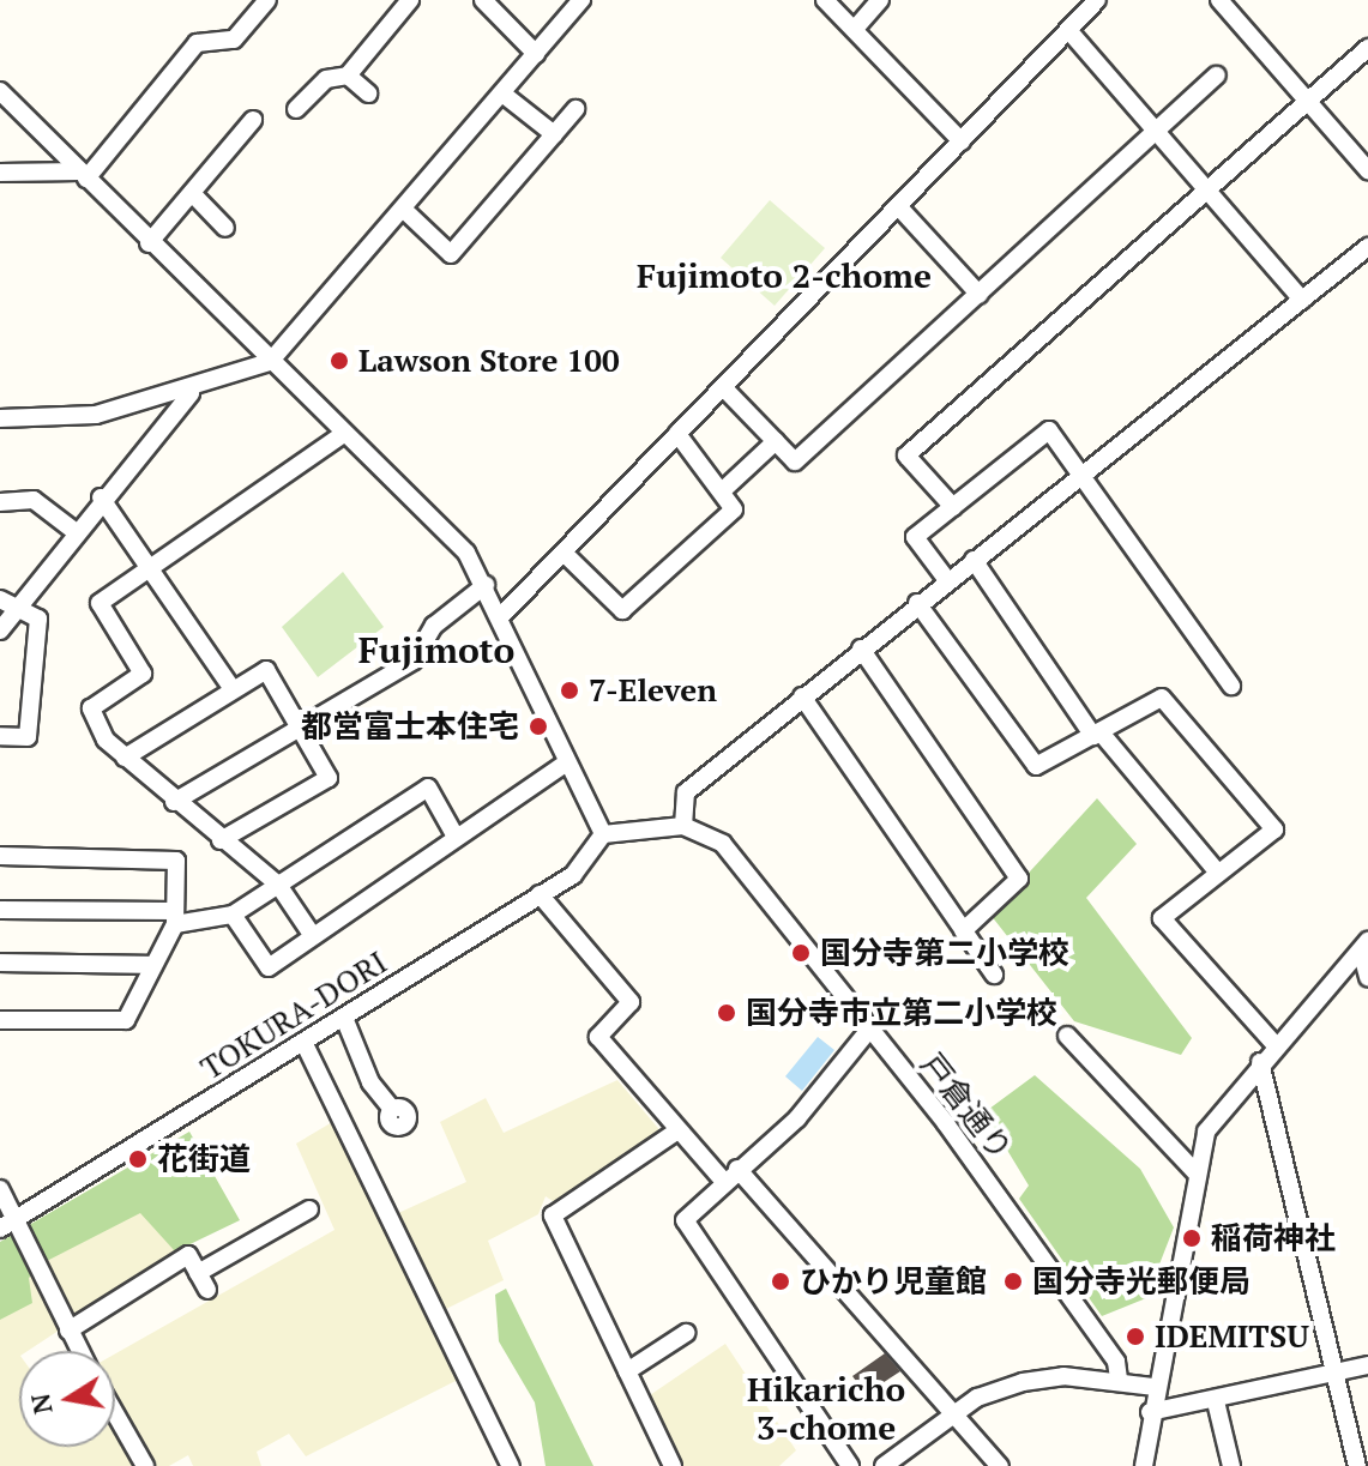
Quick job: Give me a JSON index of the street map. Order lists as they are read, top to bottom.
{
  "streets": {
    "street": ["TOKURA-DORI", "戸倉通り"]
  },
  "districts": ["Fujimoto 2-chome", "Fujimoto", "Hikaricho 3-chome"],
  "places": [
    "Lawson Store 100",
    "7-Eleven",
    "都営富士本住宅",
    "国分寺第二小学校",
    "国分寺市立第二小学校",
    "花街道",
    "稲荷神社",
    "ひかり児童館",
    "国分寺光郵便局",
    "IDEMITSU"
  ],
  "north": "left"
}
